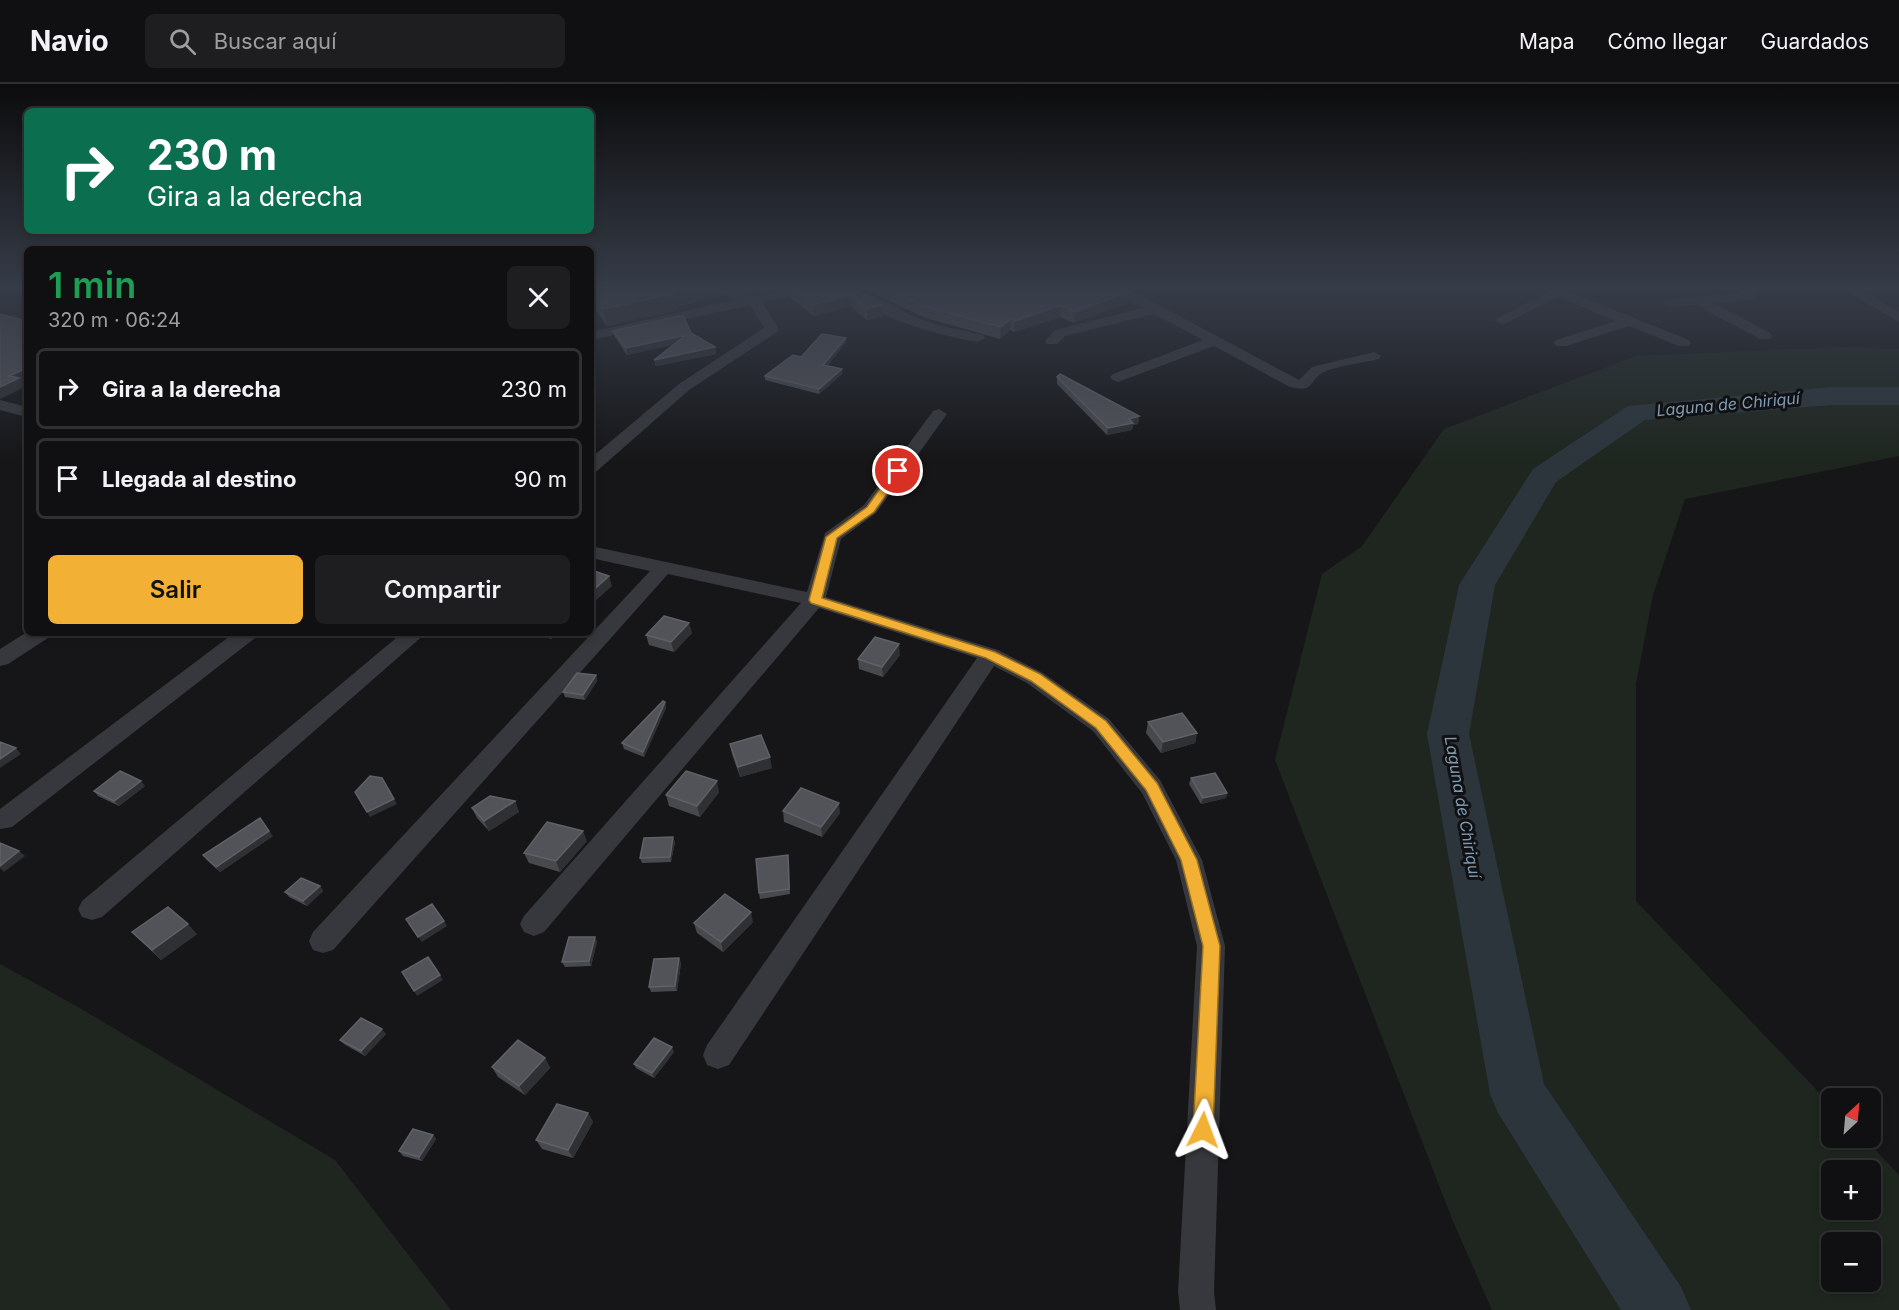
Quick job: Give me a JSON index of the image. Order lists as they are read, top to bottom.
{
  "water": ["Laguna de Chiriquí"],
  "north": "top right",
  "page": {
    "header": "Navio",
    "search": "Buscar aquí",
    "nav": ["Mapa", "Cómo llegar", "Guardados"],
    "turn": ["230 m", "Gira a la derecha"],
    "heading": ["1 min", "320 m · 06:24"],
    "list": [
      {
        "name": "Gira a la derecha",
        "value": "230 m"
      },
      {
        "name": "Llegada al destino",
        "value": "90 m"
      }
    ],
    "buttons": ["Salir", "Compartir"],
    "map_buttons": ["+", "−"]
  }
}
